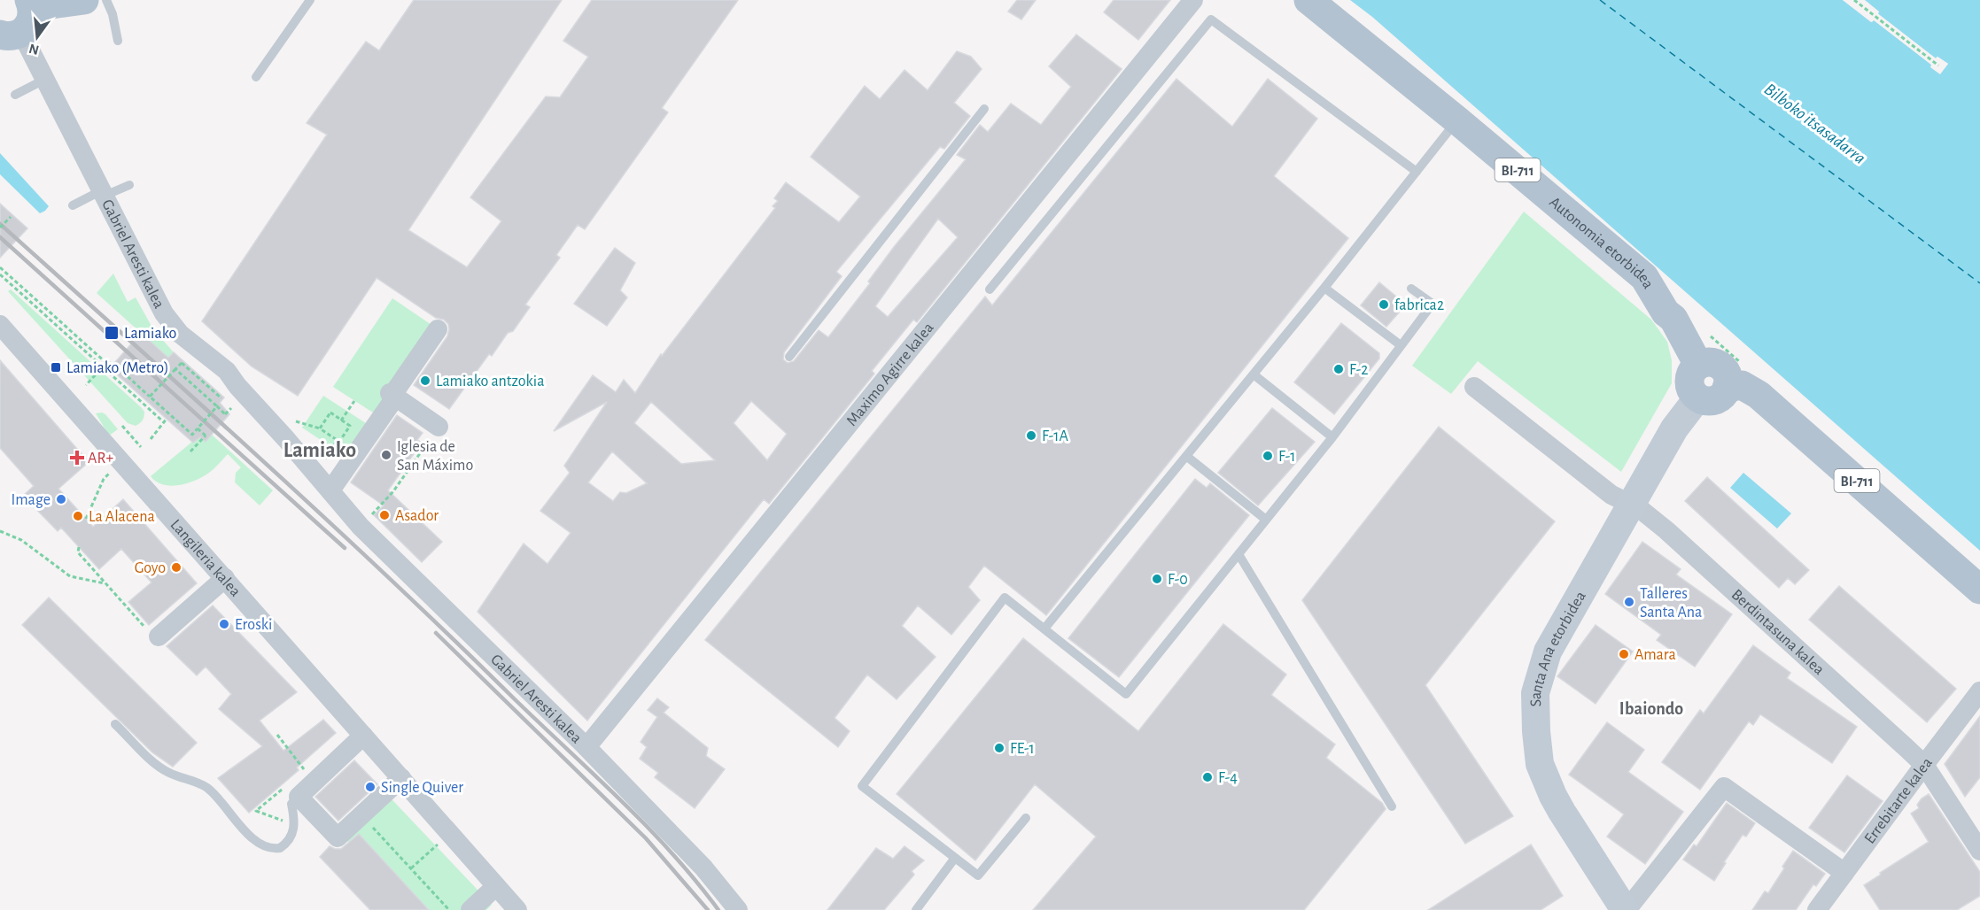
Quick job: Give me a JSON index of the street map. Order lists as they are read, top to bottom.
{
  "streets": {
    "main road": ["BI-711", "Autonomia etorbidea"],
    "street": [
      "Gabriel Aresti kalea",
      "Maximo Agirre kalea",
      "Langileria kalea",
      "Berdintasuna kalea",
      "Santa Ana etorbidea",
      "Errebitarte kalea"
    ]
  },
  "crossings": [
    ["BI-711", "Autonomia etorbidea"],
    ["BI-711", "Santa Ana etorbidea"],
    ["Autonomia etorbidea", "Santa Ana etorbidea"],
    ["Gabriel Aresti kalea", "Maximo Agirre kalea"],
    ["Berdintasuna kalea", "Santa Ana etorbidea"],
    ["Berdintasuna kalea", "Errebitarte kalea"],
    ["Santa Ana etorbidea", "Errebitarte kalea"]
  ],
  "districts": ["Lamiako", "Ibaiondo"],
  "water": ["Bilboko itsasadarra"],
  "places": {
    "other": [
      "fabrica2",
      "F-2",
      "Lamiako antzokia",
      "F-1A",
      "Iglesia de San Máximo",
      "F-1",
      "Image",
      "Asador",
      "La Alacena",
      "Goyo",
      "F-0",
      "Talleres Santa Ana",
      "Eroski",
      "Amara",
      "FE-1",
      "F-4",
      "Single Quiver"
    ],
    "transit": ["Lamiako", "Lamiako (Metro)"],
    "health": ["AR+"]
  },
  "north": "bottom"
}
